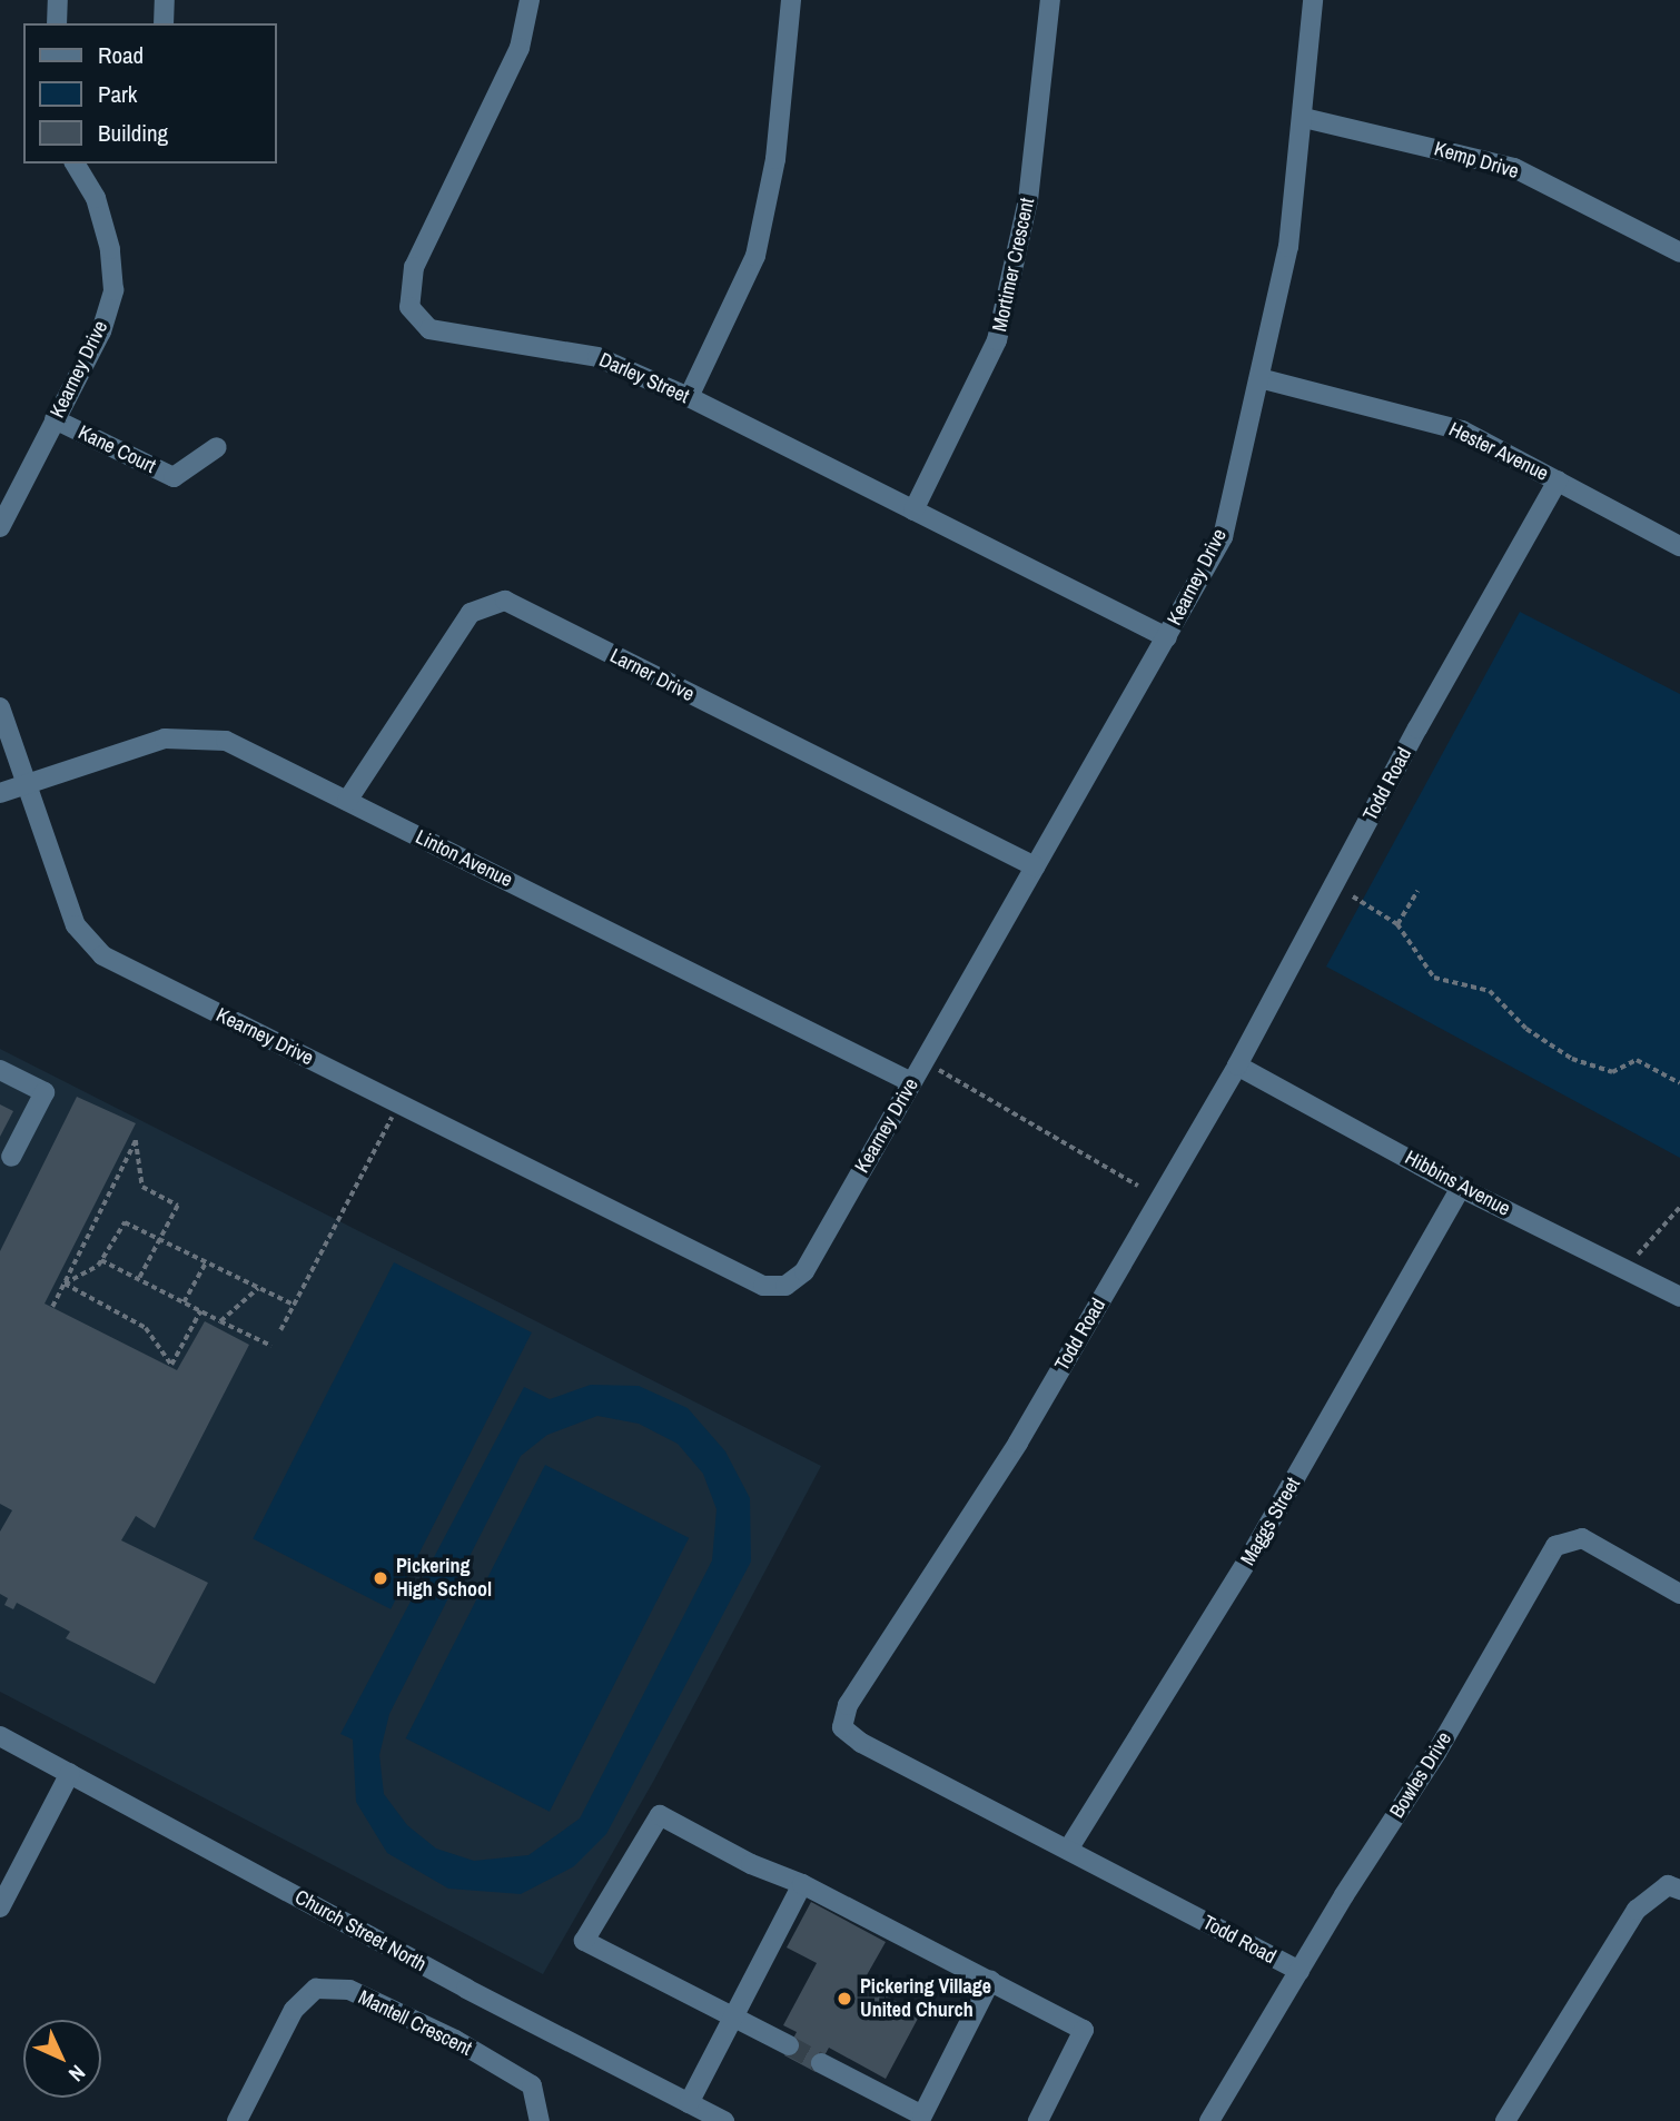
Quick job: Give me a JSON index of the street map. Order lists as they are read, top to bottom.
{
  "streets": {
    "street": [
      "Kemp Drive",
      "Mortimer Crescent",
      "Kearney Drive",
      "Darley Street",
      "Kane Court",
      "Hester Avenue",
      "Larner Drive",
      "Todd Road",
      "Linton Avenue",
      "Hibbins Avenue",
      "Maggs Street",
      "Bowles Drive",
      "Church Street North",
      "Mantell Crescent"
    ]
  },
  "crossings": [
    ["Kemp Drive", "Kearney Drive"],
    ["Mortimer Crescent", "Darley Street"],
    ["Kearney Drive", "Darley Street"],
    ["Kearney Drive", "Kane Court"],
    ["Kearney Drive", "Hester Avenue"],
    ["Kearney Drive", "Larner Drive"],
    ["Kearney Drive", "Linton Avenue"],
    ["Hester Avenue", "Todd Road"],
    ["Larner Drive", "Linton Avenue"],
    ["Todd Road", "Hibbins Avenue"],
    ["Todd Road", "Maggs Street"],
    ["Todd Road", "Bowles Drive"],
    ["Hibbins Avenue", "Maggs Street"]
  ],
  "places": ["Pickering High School", "Pickering Village United Church"],
  "legend": ["Road", "Park", "Building"],
  "north": "bottom right"
}
